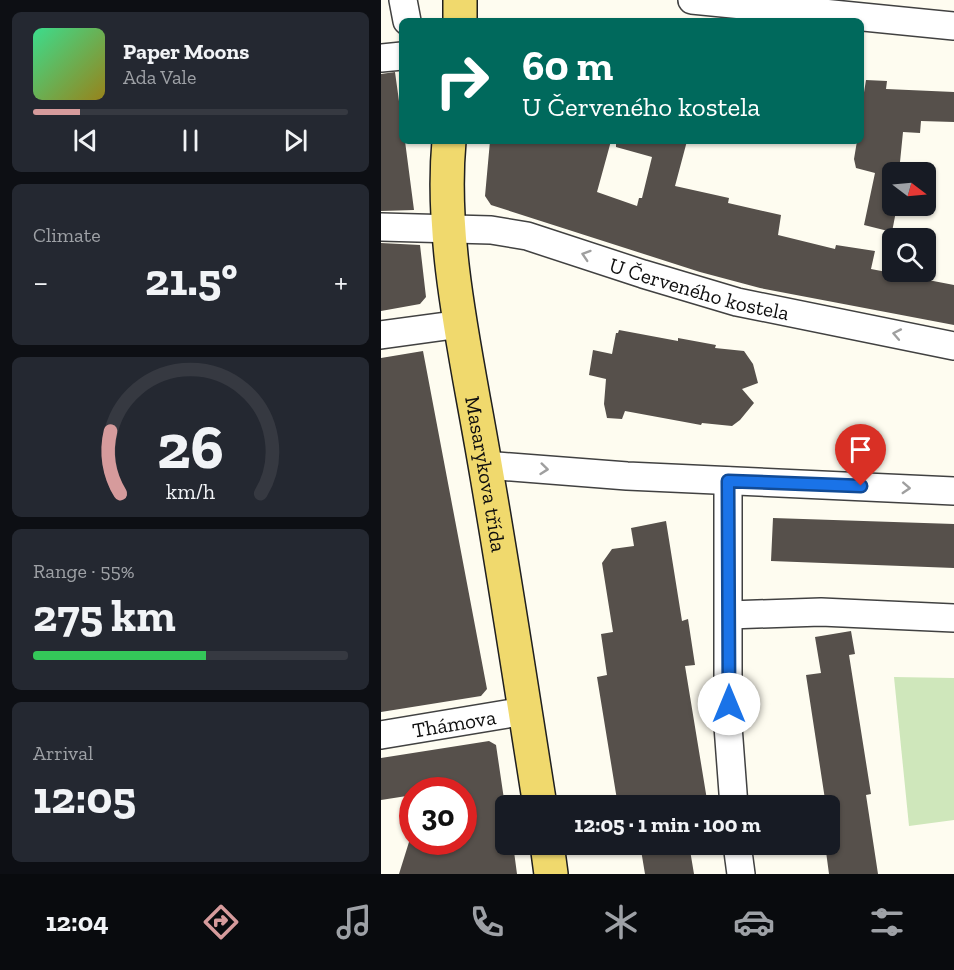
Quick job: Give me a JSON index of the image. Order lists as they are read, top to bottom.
{
  "streets": {
    "main road": ["Masarykova třída"],
    "street": ["U Červeného kostela", "Thámova"]
  },
  "crossings": [
    ["U Červeného kostela", "Masarykova třída"],
    ["Masarykova třída", "Thámova"]
  ],
  "north": "right",
  "page": {
    "turn": ["60 m", "U Červeného kostela"],
    "song": ["Paper Moons", "Ada Vale"],
    "tile": [
      "Climate",
      ["Range · 55%", "275 km"],
      ["Arrival", "12:05"]
    ],
    "heat": ["−", "21.5°", "+"],
    "limit": "30",
    "trip": "12:05 · 1 min · 100 m",
    "tabs": "12:04",
    "gauge": ["26", "km/h"]
  }
}
